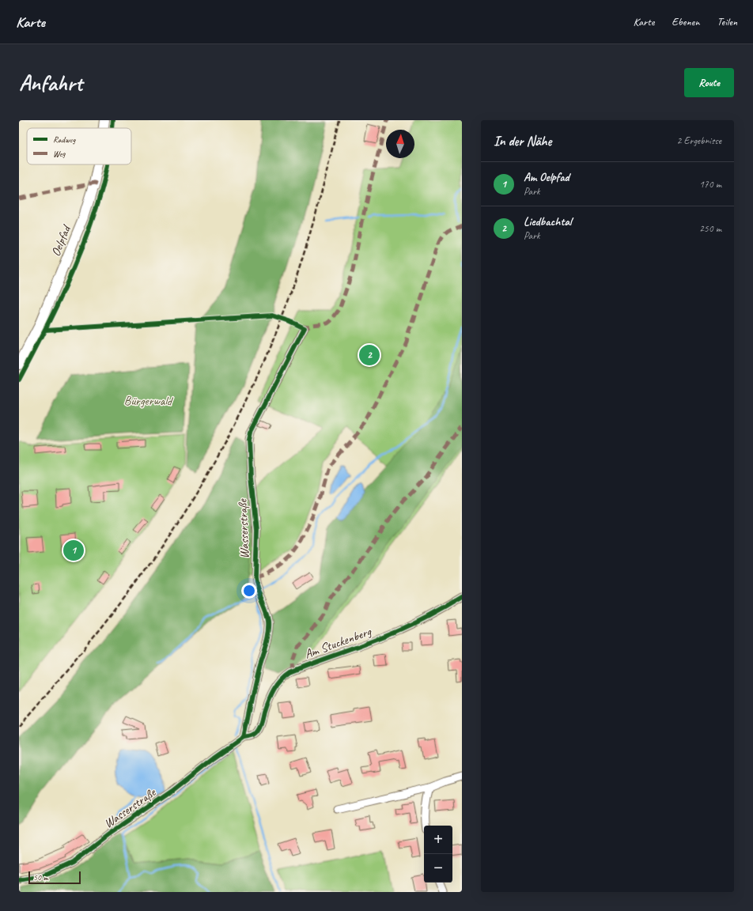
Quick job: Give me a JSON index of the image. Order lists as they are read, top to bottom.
{
  "streets": {
    "street": ["Oelpfad", "Wasserstraße", "Am Stuckenberg"]
  },
  "crossings": [
    ["Wasserstraße", "Am Stuckenberg"]
  ],
  "parks": ["Bürgerwald"],
  "legend": ["Radweg", "Weg"],
  "scale_bar": "50 m",
  "north": "top",
  "page": {
    "header": "Karte",
    "nav": ["Karte", "Ebenen", "Teilen"],
    "buttons": "Route",
    "title": "Anfahrt",
    "heading": ["In der Nähe", "2 Ergebnisse"],
    "list": [
      {
        "mark": "1",
        "name": "Am Oelpfad",
        "note": "Park",
        "value": "170 m"
      },
      {
        "mark": "2",
        "name": "Liedbachtal",
        "note": "Park",
        "value": "250 m"
      }
    ],
    "pins": ["2", "1"],
    "map_buttons": ["+", "−"],
    "scale": "50 m"
  }
}
